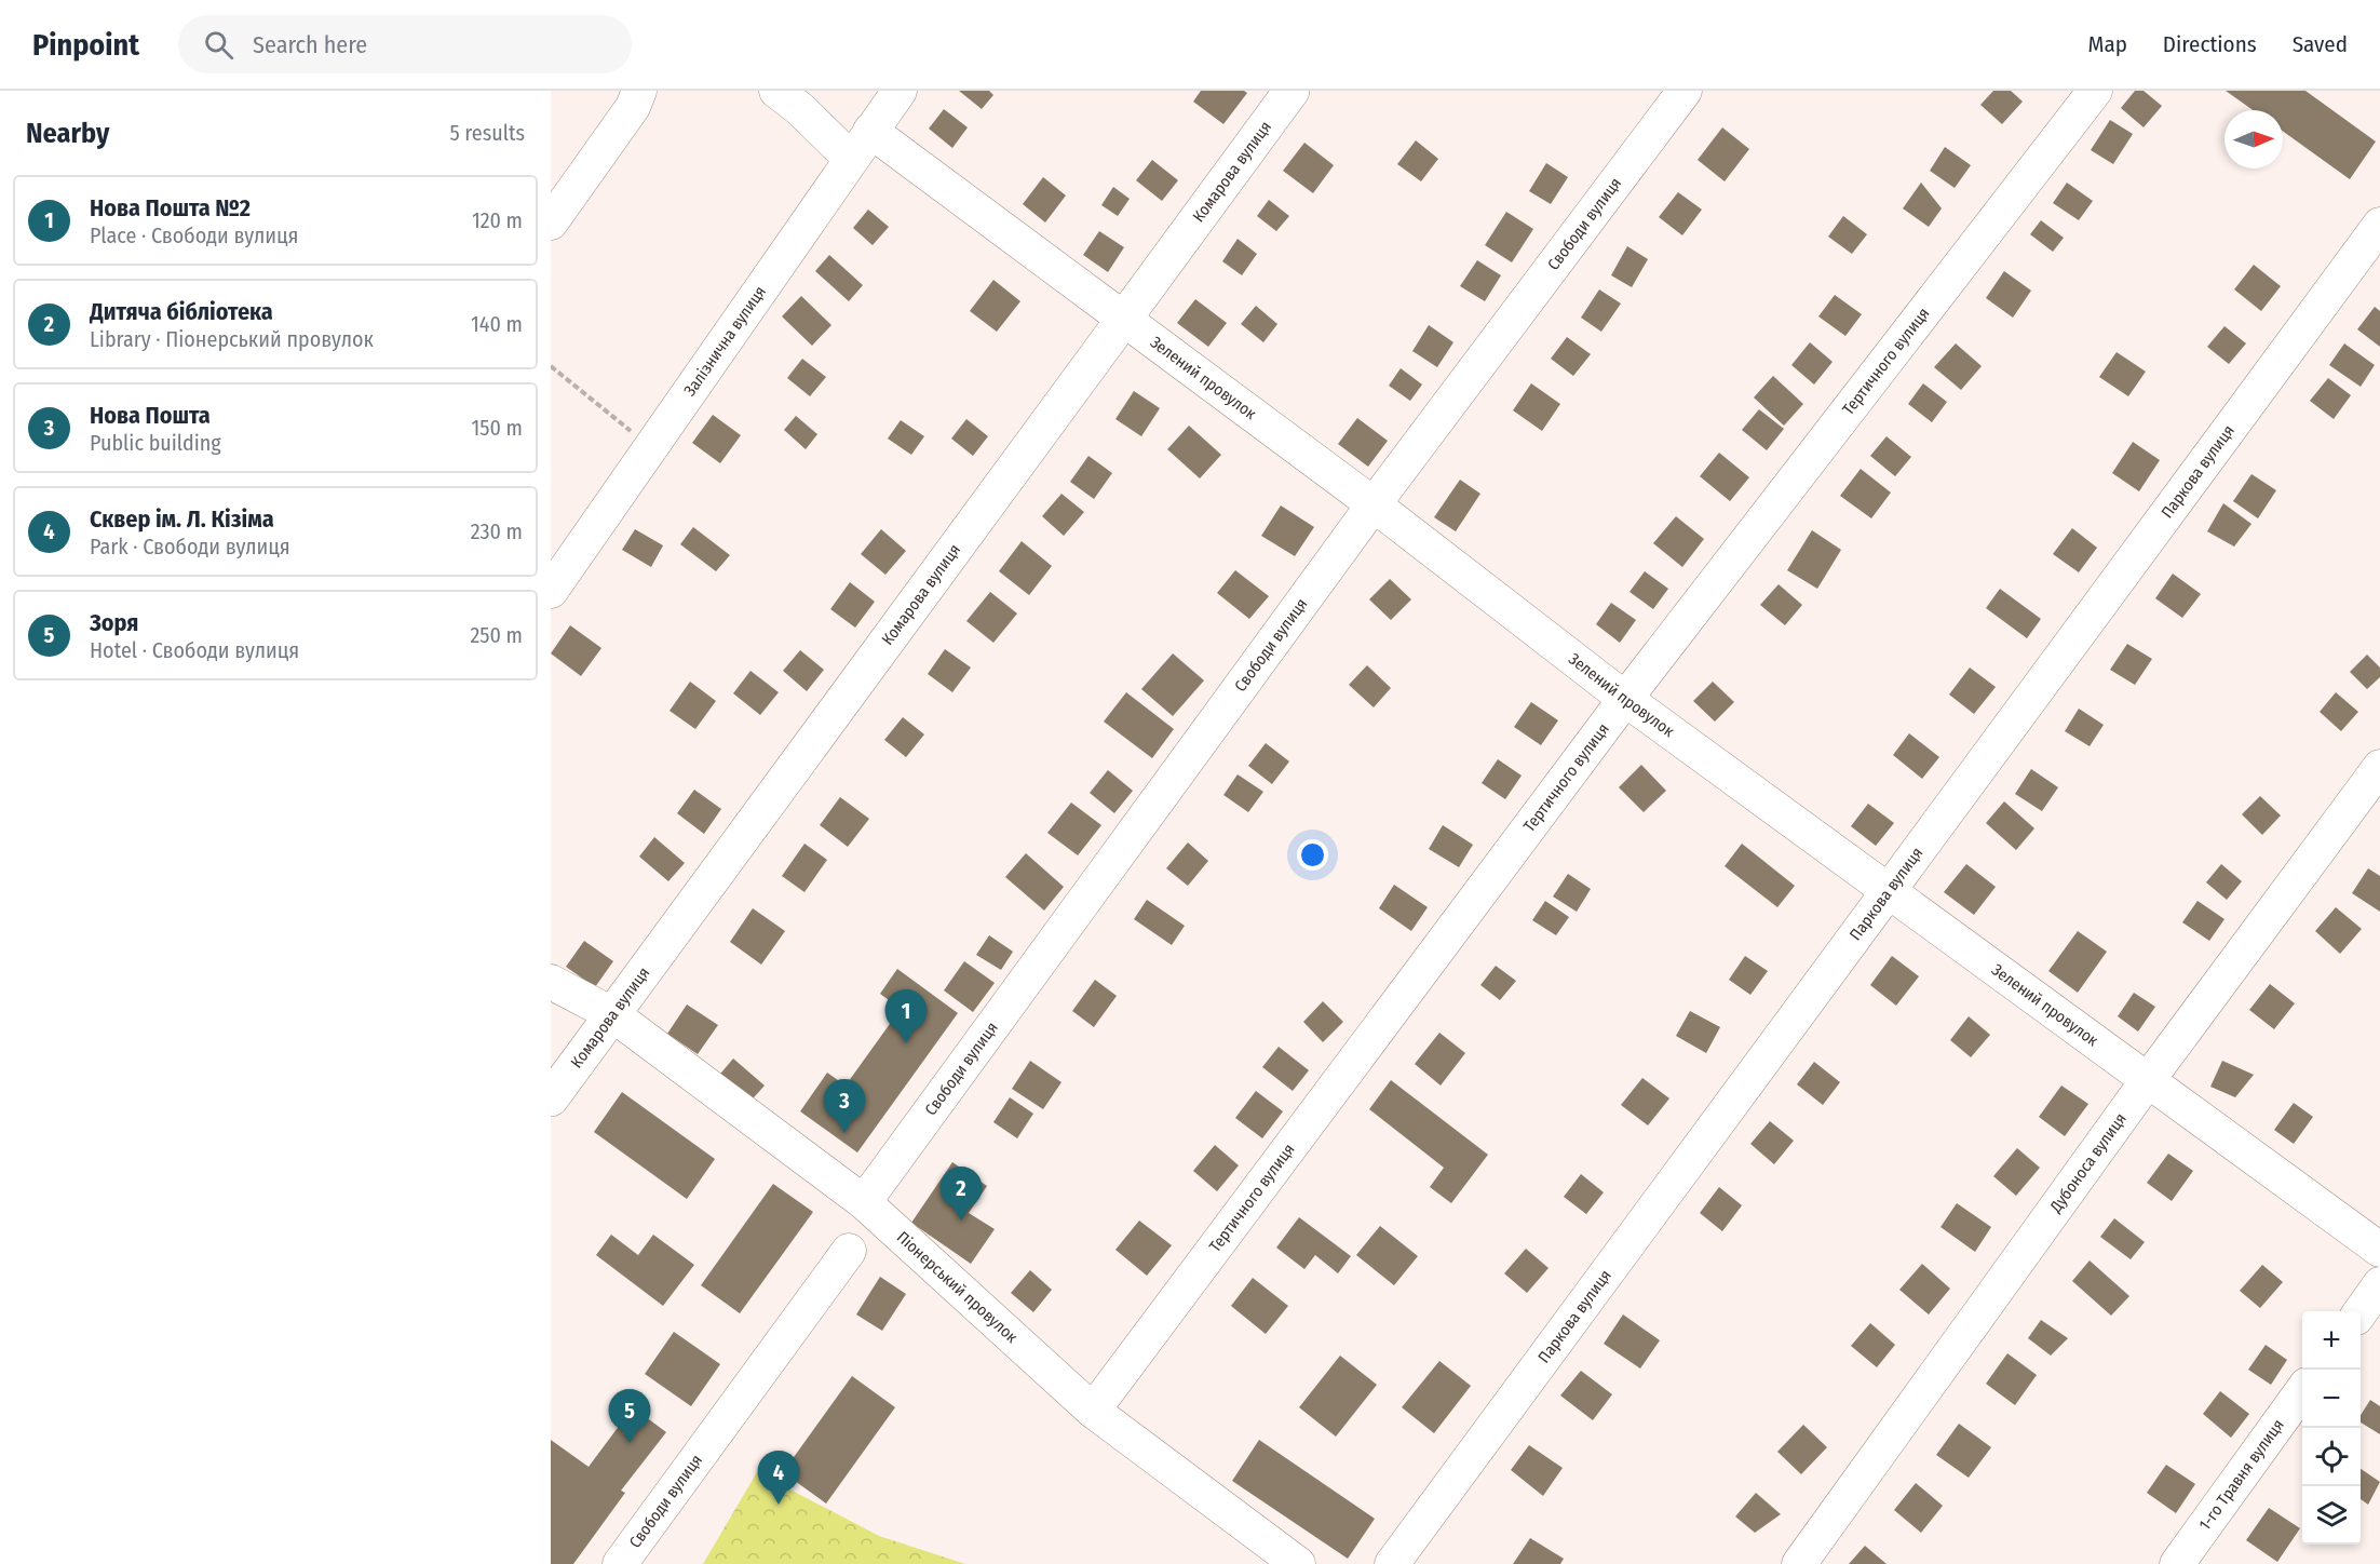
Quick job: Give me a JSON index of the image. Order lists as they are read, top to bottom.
{
  "streets": {
    "main road": ["Комарова вулиця"],
    "street": [
      "Свободи вулиця",
      "Залізнична вулиця",
      "Тертичного вулиця",
      "Зелений провулок",
      "Паркова вулиця",
      "Дубоноса вулиця",
      "Піонерський провулок",
      "1-го Травня вулиця"
    ]
  },
  "crossings": [
    ["Комарова вулиця", "Зелений провулок"],
    ["Комарова вулиця", "Піонерський провулок"],
    ["Свободи вулиця", "Зелений провулок"],
    ["Свободи вулиця", "Піонерський провулок"],
    ["Залізнична вулиця", "Зелений провулок"],
    ["Тертичного вулиця", "Зелений провулок"],
    ["Тертичного вулиця", "Піонерський провулок"],
    ["Зелений провулок", "Паркова вулиця"],
    ["Зелений провулок", "Дубоноса вулиця"]
  ],
  "north": "right",
  "page": {
    "header": "Pinpoint",
    "search": "Search here",
    "nav": ["Map", "Directions", "Saved"],
    "heading": ["Nearby", "5 results"],
    "list": [
      {
        "mark": "1",
        "name": "Нова Пошта №2",
        "note": "Place · Свободи вулиця",
        "value": "120 m"
      },
      {
        "mark": "2",
        "name": "Дитяча бібліотека",
        "note": "Library · Піонерський провулок",
        "value": "140 m"
      },
      {
        "mark": "3",
        "name": "Нова Пошта",
        "note": "Public building",
        "value": "150 m"
      },
      {
        "mark": "4",
        "name": "Сквер ім. Л. Кізіма",
        "note": "Park · Свободи вулиця",
        "value": "230 m"
      },
      {
        "mark": "5",
        "name": "Зоря",
        "note": "Hotel · Свободи вулиця",
        "value": "250 m"
      }
    ],
    "pins": [
      "1",
      "3",
      "2",
      "5",
      "4"
    ],
    "map_buttons": ["+", "−"]
  }
}
